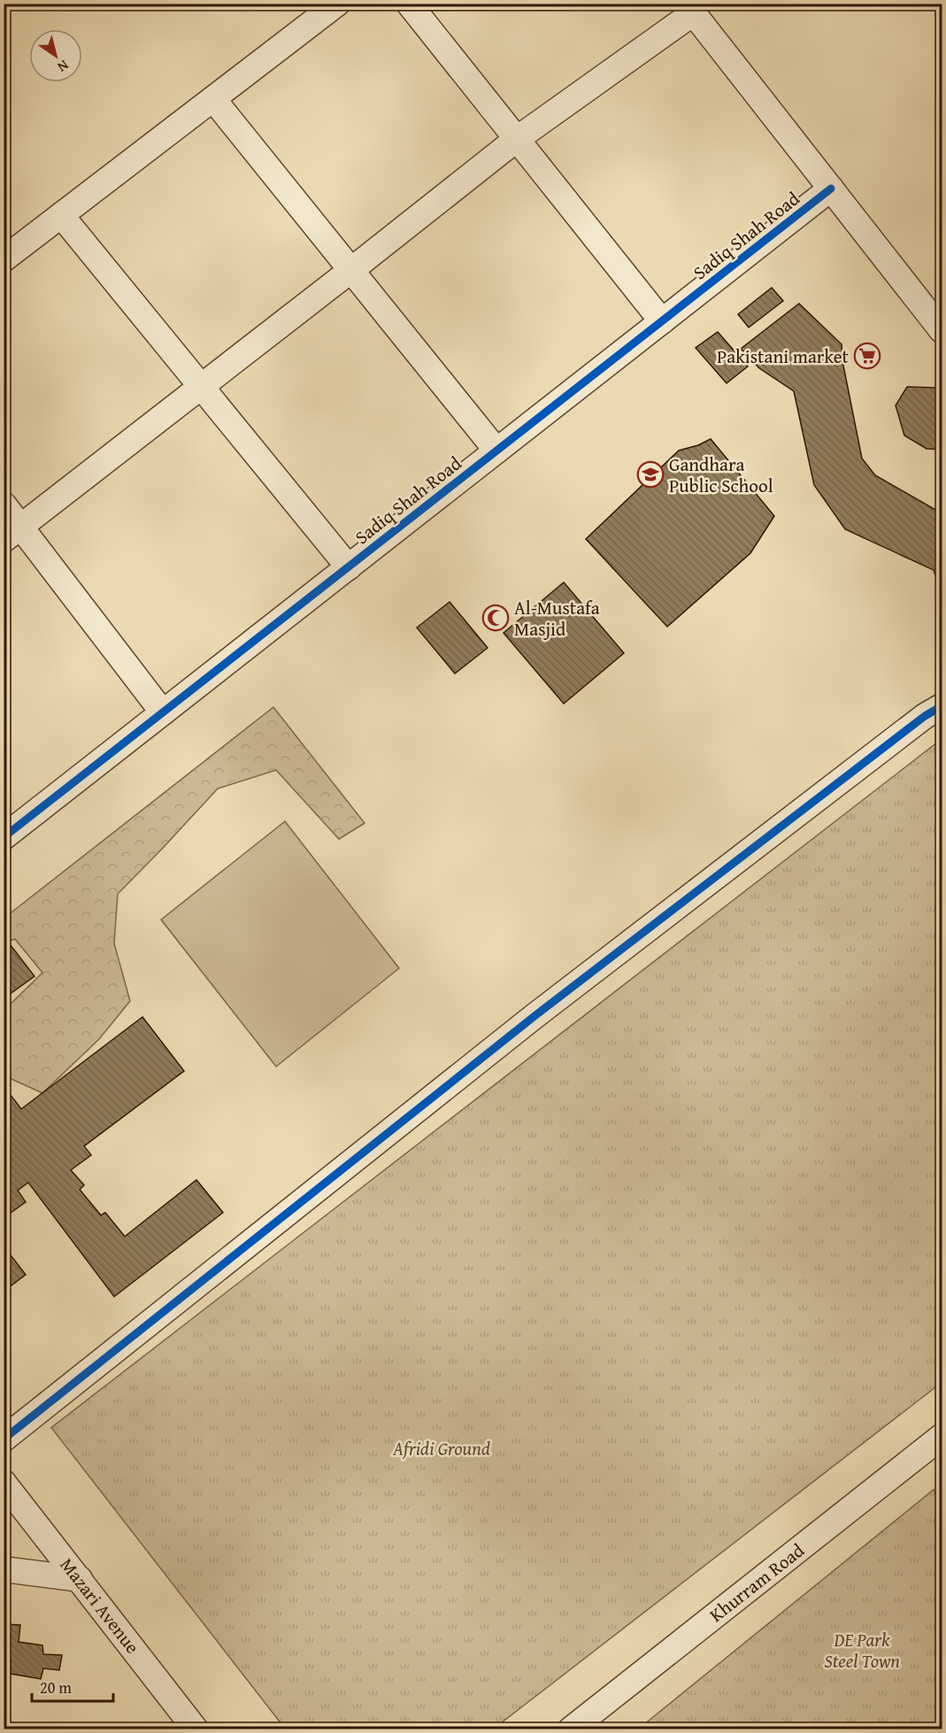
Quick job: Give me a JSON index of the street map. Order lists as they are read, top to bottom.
{
  "streets": {
    "street": ["Sadiq Shah Road", "Khurram Road", "Mazari Avenue"]
  },
  "parks": ["Afridi Ground", "DE Park Steel Town"],
  "places": {
    "supermarket": ["Pakistani market"],
    "school or university": ["Gandhara Public School"],
    "mosque": ["Al-Mustafa Masjid"]
  },
  "scale_bar": "20 m",
  "north": "bottom right"
}
